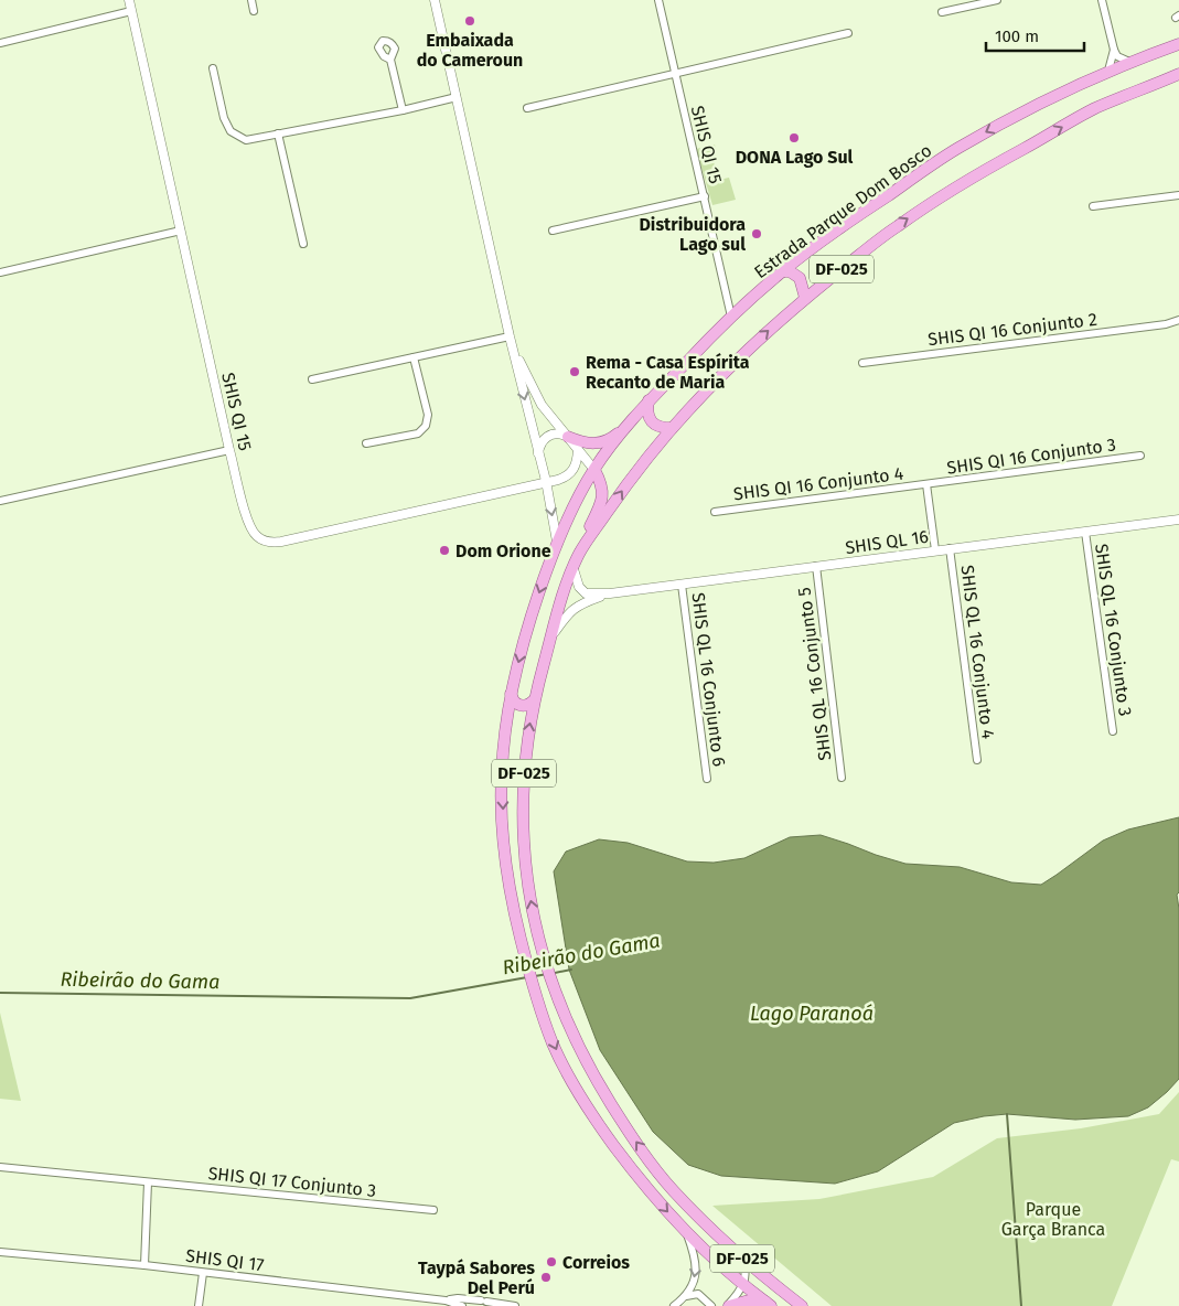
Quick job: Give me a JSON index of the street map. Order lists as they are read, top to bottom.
{
  "streets": {
    "main road": ["Estrada Parque Dom Bosco", "DF-025"],
    "street": [
      "SHIS QI 15",
      "SHIS QI 16 Conjunto 2",
      "SHIS QI 16 Conjunto 3",
      "SHIS QI 16 Conjunto 4",
      "SHIS QL 16",
      "SHIS QL 16 Conjunto 3",
      "SHIS QL 16 Conjunto 4",
      "SHIS QL 16 Conjunto 5",
      "SHIS QL 16 Conjunto 6",
      "SHIS QI 17 Conjunto 3",
      "SHIS QI 17"
    ]
  },
  "crossings": [
    ["SHIS QI 15", "Estrada Parque Dom Bosco"],
    ["DF-025", "SHIS QL 16"],
    ["SHIS QI 16 Conjunto 3", "SHIS QI 16 Conjunto 4"],
    ["SHIS QL 16", "SHIS QL 16 Conjunto 3"],
    ["SHIS QL 16", "SHIS QL 16 Conjunto 4"],
    ["SHIS QL 16", "SHIS QL 16 Conjunto 5"],
    ["SHIS QL 16", "SHIS QL 16 Conjunto 6"]
  ],
  "one_way": ["Estrada Parque Dom Bosco"],
  "water": ["Ribeirão do Gama", "Lago Paranoá"],
  "parks": ["Parque Garça Branca"],
  "places": [
    "Embaixada do Cameroun",
    "DONA Lago Sul",
    "Distribuidora Lago sul",
    "Rema - Casa Espírita Recanto de Maria",
    "Dom Orione",
    "Correios",
    "Taypá Sabores Del Perú"
  ],
  "scale_bar": "100 m"
}
